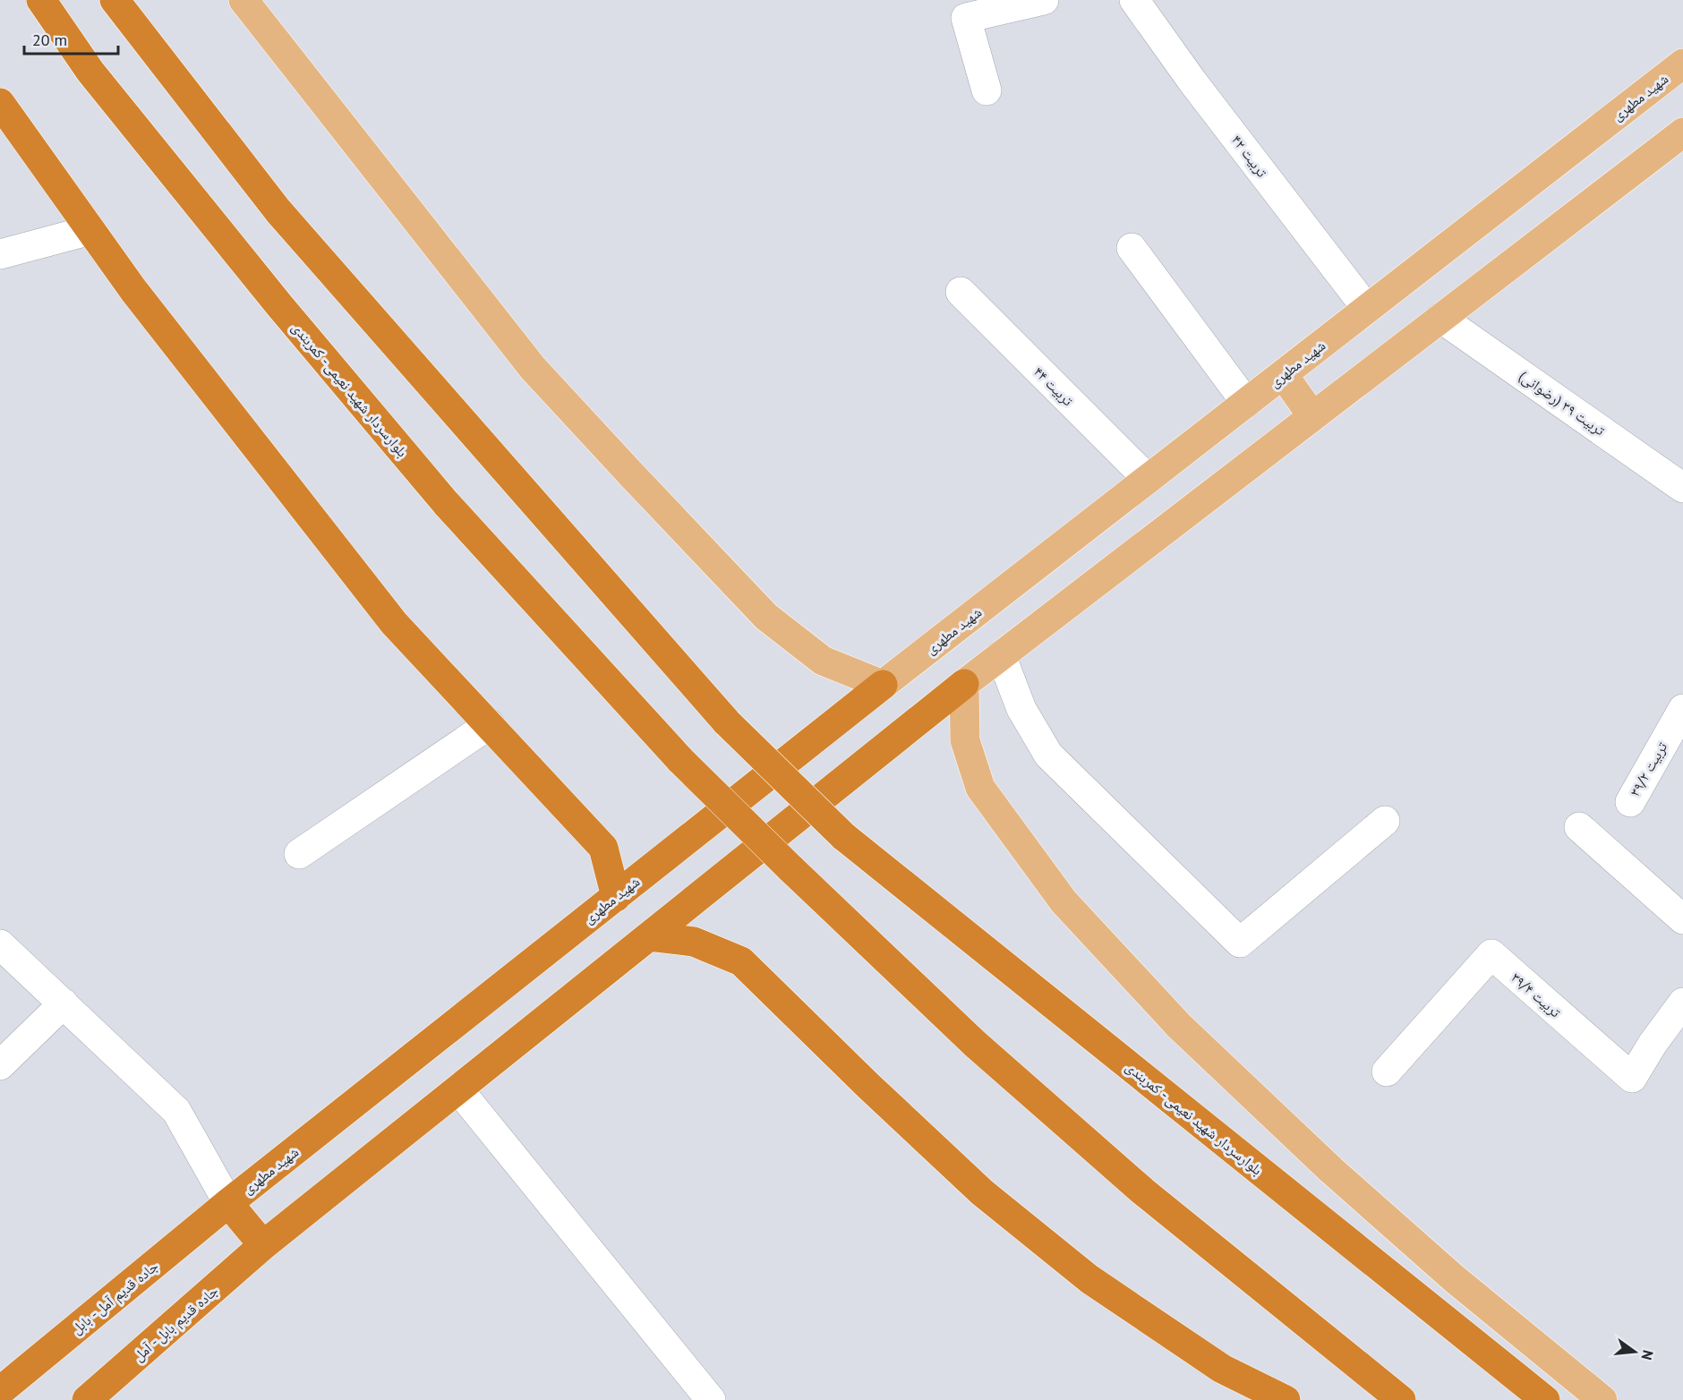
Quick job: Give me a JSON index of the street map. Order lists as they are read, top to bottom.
{
  "streets": {
    "highway": [
      "شهید مطهری",
      "بلوارسردار شهید نعیمی - کمربندی",
      "جاده قدیم آمل - بابل",
      "جاده قدیم بابل - آمل"
    ],
    "street": [
      "تربیت ۴۲",
      "تربیت ۴۴",
      "تربیت ۳۹ (رضوانی)",
      "تربيت ۳۹/۲",
      "تربيت ۳۹/۴"
    ]
  },
  "crossings": [
    ["شهید مطهری", "تربیت ۴۲"],
    ["شهید مطهری", "تربیت ۴۴"],
    ["شهید مطهری", "جاده قدیم آمل - بابل"]
  ],
  "scale_bar": "20 m",
  "north": "right"
}
